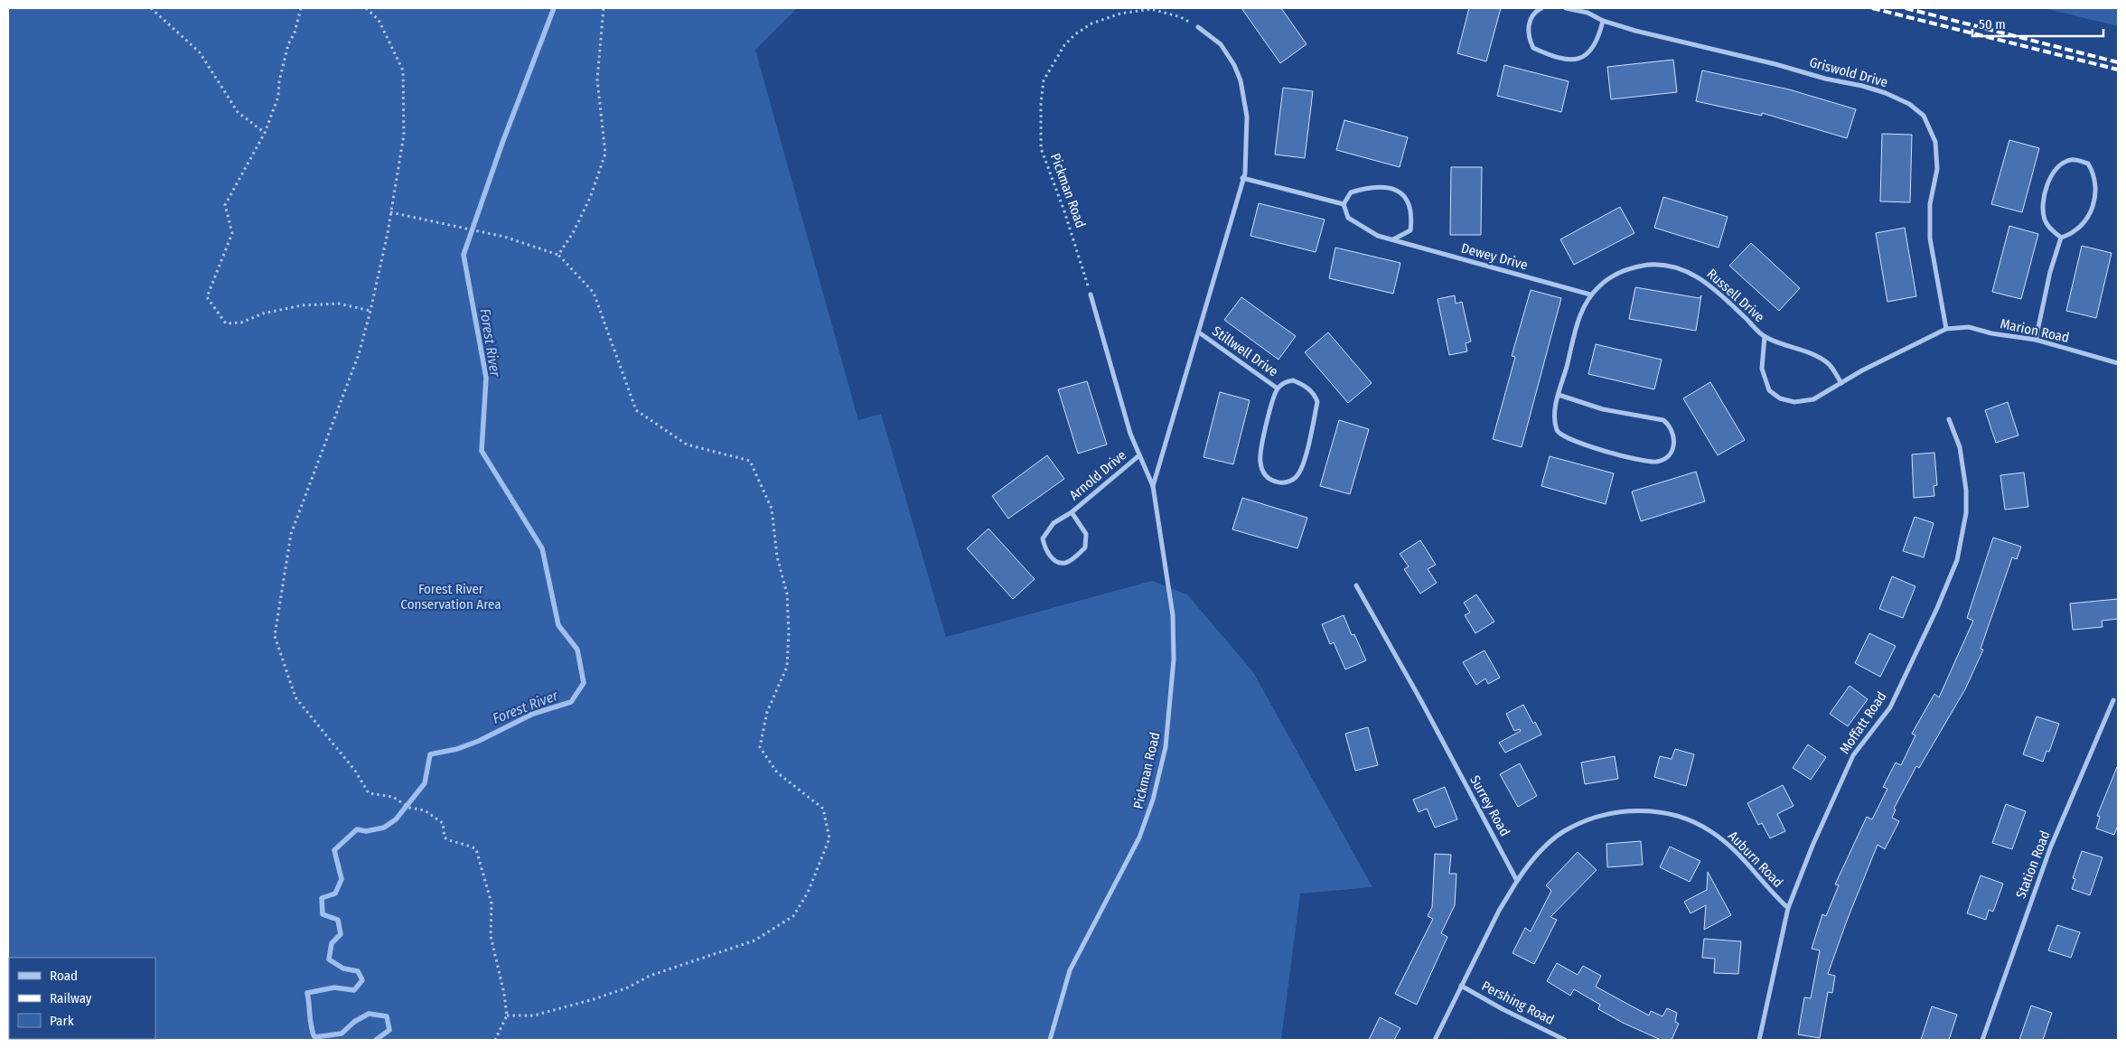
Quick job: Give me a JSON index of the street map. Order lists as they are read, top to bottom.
{
  "streets": {
    "street": [
      "Griswold Drive",
      "Pickman Road",
      "Dewey Drive",
      "Russell Drive",
      "Marion Road",
      "Stillwell Drive",
      "Arnold Drive",
      "Moffatt Road",
      "Surrey Road",
      "Auburn Road",
      "Station Road",
      "Pershing Road"
    ]
  },
  "crossings": [
    ["Griswold Drive", "Russell Drive"],
    ["Griswold Drive", "Marion Road"],
    ["Pickman Road", "Stillwell Drive"],
    ["Pickman Road", "Arnold Drive"],
    ["Dewey Drive", "Russell Drive"],
    ["Russell Drive", "Marion Road"],
    ["Moffatt Road", "Auburn Road"],
    ["Surrey Road", "Auburn Road"]
  ],
  "water": ["Forest River"],
  "parks": ["Forest River Conservation Area"],
  "legend": ["Road", "Railway", "Park"],
  "scale_bar": "50 m"
}
